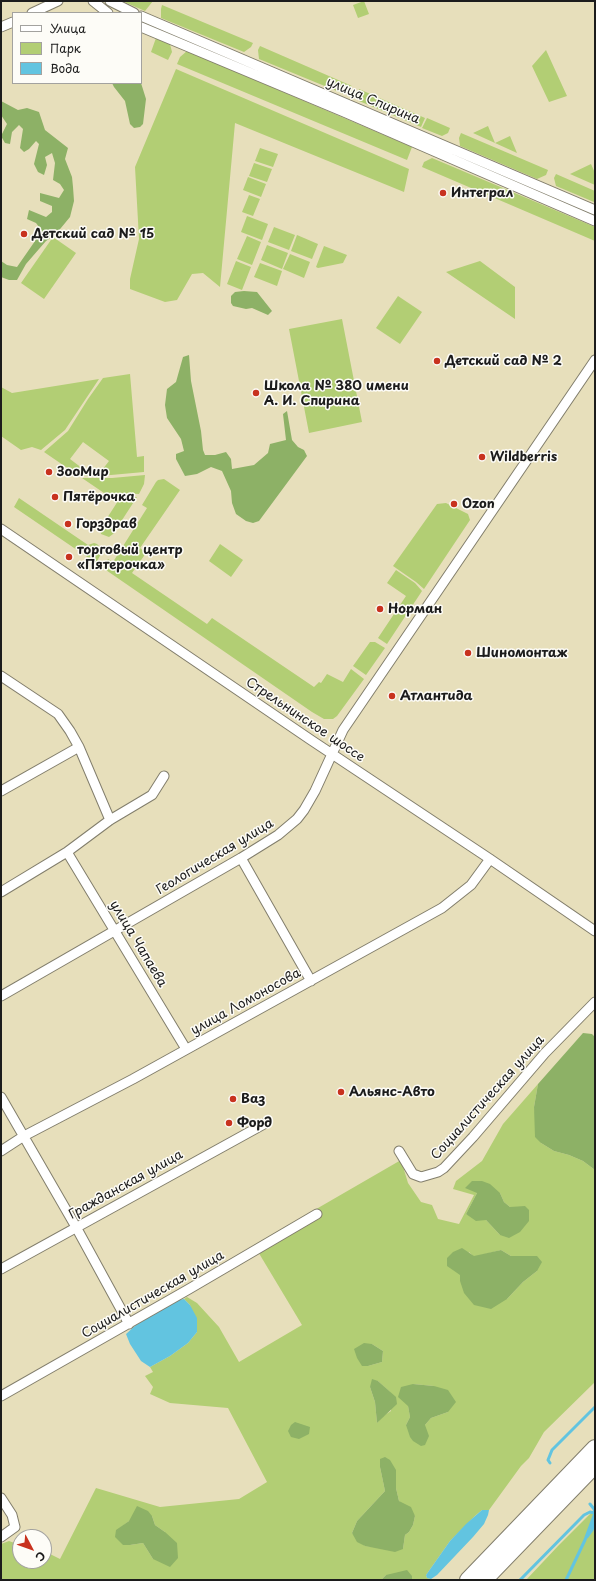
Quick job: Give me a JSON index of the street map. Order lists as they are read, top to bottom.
{
  "streets": {
    "street": [
      "улица Спирина",
      "Стрельнинское шоссе",
      "Геологическая улица",
      "улица Чапаева",
      "улица Ломоносова",
      "Социалистическая улица",
      "Гражданская улица"
    ]
  },
  "crossings": [
    ["Стрельнинское шоссе", "Геологическая улица"],
    ["Стрельнинское шоссе", "улица Ломоносова"],
    ["Геологическая улица", "улица Чапаева"],
    ["улица Чапаева", "улица Ломоносова"]
  ],
  "places": [
    "Интеграл",
    "Детский сад № 15",
    "Детский сад № 2",
    "Школа № 380 имени А. И. Спирина",
    "Wildberris",
    "ЗооМир",
    "Пятёрочка",
    "Ozon",
    "Горздрав",
    "торговый центр «Пятерочка»",
    "Норман",
    "Шиномонтаж",
    "Атлантида",
    "Альянс-Авто",
    "Ваз",
    "Форд"
  ],
  "legend": ["Улица", "Парк", "Вода"],
  "north": "bottom right"
}
